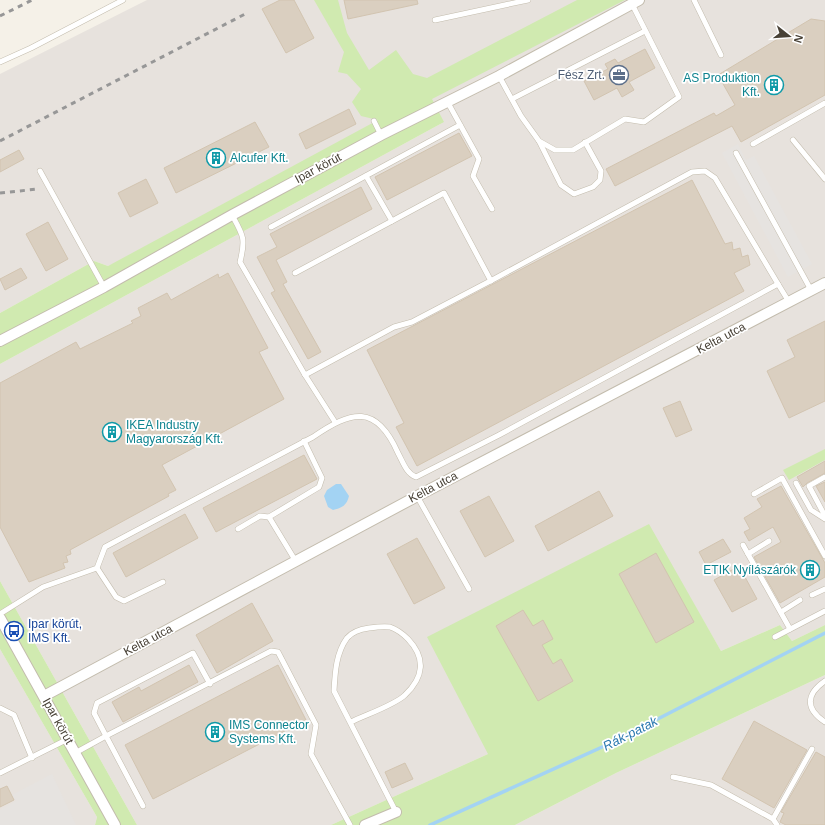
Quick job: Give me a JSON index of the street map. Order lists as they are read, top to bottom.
{
  "streets": {
    "street": ["Ipar körút", "Kelta utca"]
  },
  "crossings": [
    ["Ipar körút", "Kelta utca"]
  ],
  "water": ["Rák-patak"],
  "places": {
    "office": ["Fész Zrt."],
    "building": [
      "AS Produktion Kft.",
      "Alcufer Kft.",
      "IKEA Industry Magyarország Kft.",
      "ETIK Nyílászárók",
      "IMS Connector Systems Kft."
    ],
    "bus stop": ["Ipar körút, IMS Kft."]
  },
  "north": "right"
}
